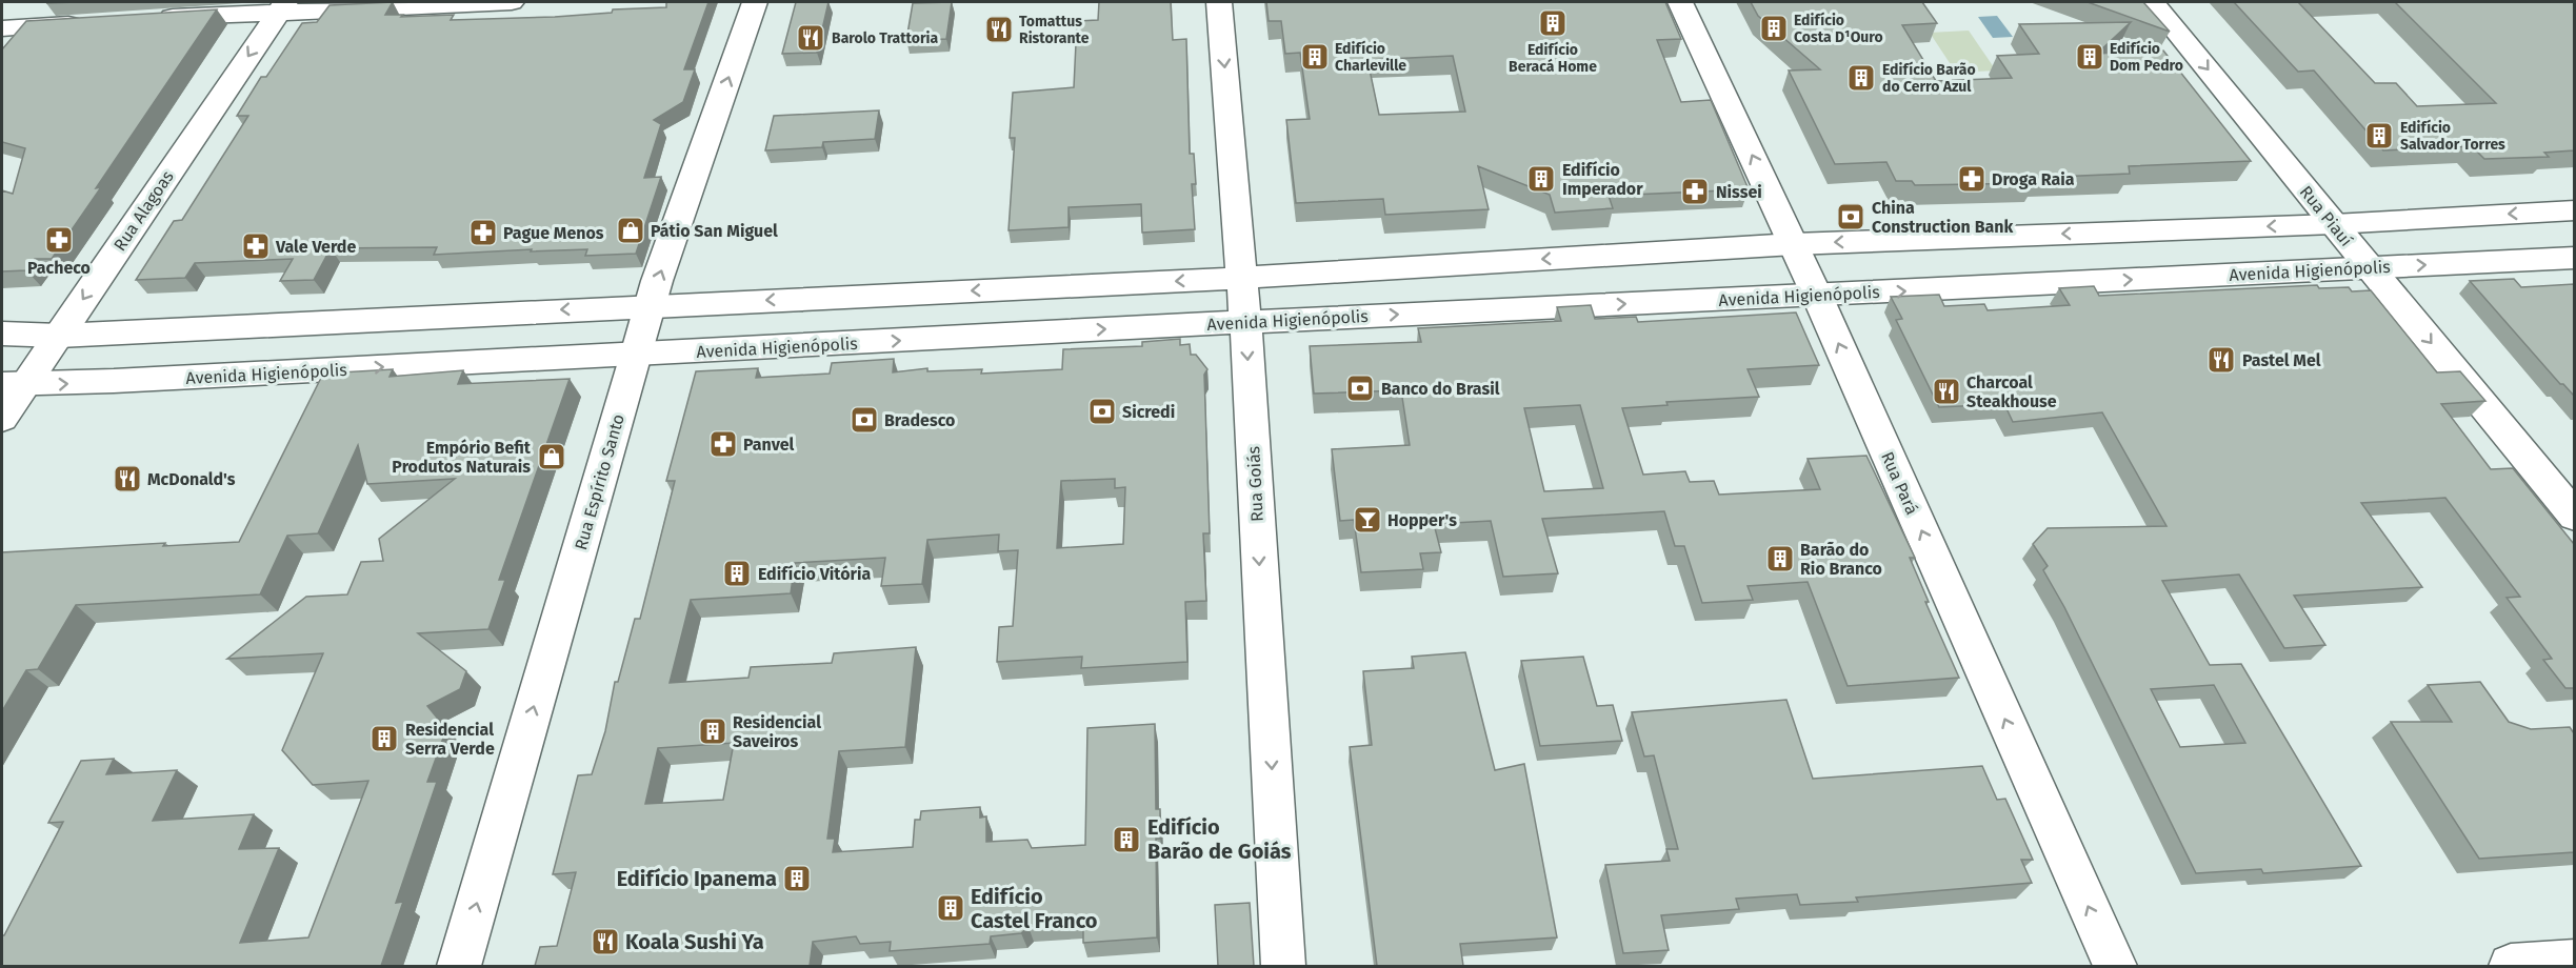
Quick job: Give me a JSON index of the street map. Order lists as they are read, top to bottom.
{
  "streets": {
    "main road": [
      "Rua Alagoas",
      "Rua Piauí",
      "Avenida Higienópolis",
      "Rua Espírito Santo",
      "Rua Pará",
      "Rua Goiás"
    ]
  },
  "crossings": [
    ["Rua Alagoas", "Avenida Higienópolis"],
    ["Rua Piauí", "Avenida Higienópolis"],
    ["Avenida Higienópolis", "Rua Espírito Santo"],
    ["Avenida Higienópolis", "Rua Pará"],
    ["Avenida Higienópolis", "Rua Goiás"]
  ],
  "one_way": [
    "Rua Alagoas",
    "Rua Piauí",
    "Rua Espírito Santo",
    "Rua Pará",
    "Rua Goiás"
  ],
  "places": {
    "building": [
      "Edifício Beracá Home",
      "Edifício Costa D¹Ouro",
      "Edifício Charleville",
      "Edifício Dom Pedro",
      "Edifício Barão do Cerro Azul",
      "Edifício Salvador Torres",
      "Edifício Imperador",
      "Barão do Rio Branco",
      "Edifício Vitória",
      "Residencial Saveiros",
      "Residencial Serra Verde",
      "Edifício Barão de Goiás",
      "Edifício Ipanema",
      "Edifício Castel Franco"
    ],
    "restaurant": [
      "Tomattus Ristorante",
      "Barolo Trattoria",
      "Pastel Mel",
      "Charcoal Steakhouse",
      "McDonald's",
      "Koala Sushi Ya"
    ],
    "pharmacy": [
      "Droga Raia",
      "Nissei",
      "Pague Menos",
      "Pacheco",
      "Vale Verde",
      "Panvel"
    ],
    "bank": [
      "China Construction Bank",
      "Banco do Brasil",
      "Sicredi",
      "Bradesco"
    ],
    "shop": ["Pátio San Miguel", "Empório Befit Produtos Naturais"],
    "bar": ["Hopper's"]
  }
}
